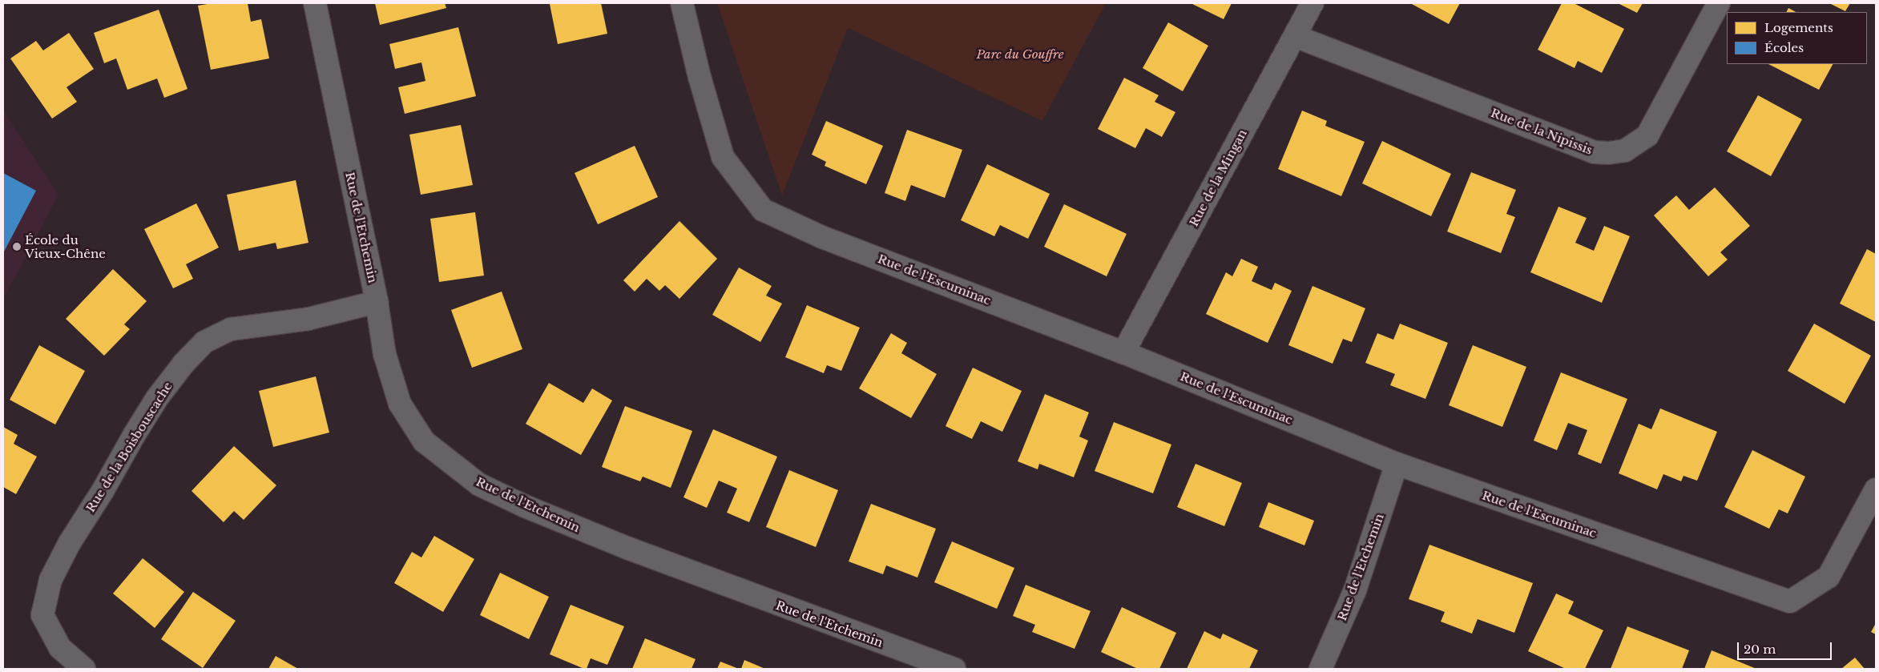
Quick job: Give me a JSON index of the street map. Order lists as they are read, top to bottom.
{
  "streets": {
    "street": [
      "Rue de la Nipissis",
      "Rue de la Mingan",
      "Rue de l'Etchemin",
      "Rue de l'Escuminac",
      "Rue de la Boisbouscache"
    ]
  },
  "crossings": [
    ["Rue de la Nipissis", "Rue de la Mingan"],
    ["Rue de la Mingan", "Rue de l'Escuminac"],
    ["Rue de l'Etchemin", "Rue de l'Escuminac"],
    ["Rue de l'Etchemin", "Rue de la Boisbouscache"]
  ],
  "parks": ["Parc du Gouffre"],
  "places": ["École du Vieux-Chêne"],
  "legend": ["Logements", "Écoles"],
  "scale_bar": "20 m"
}
